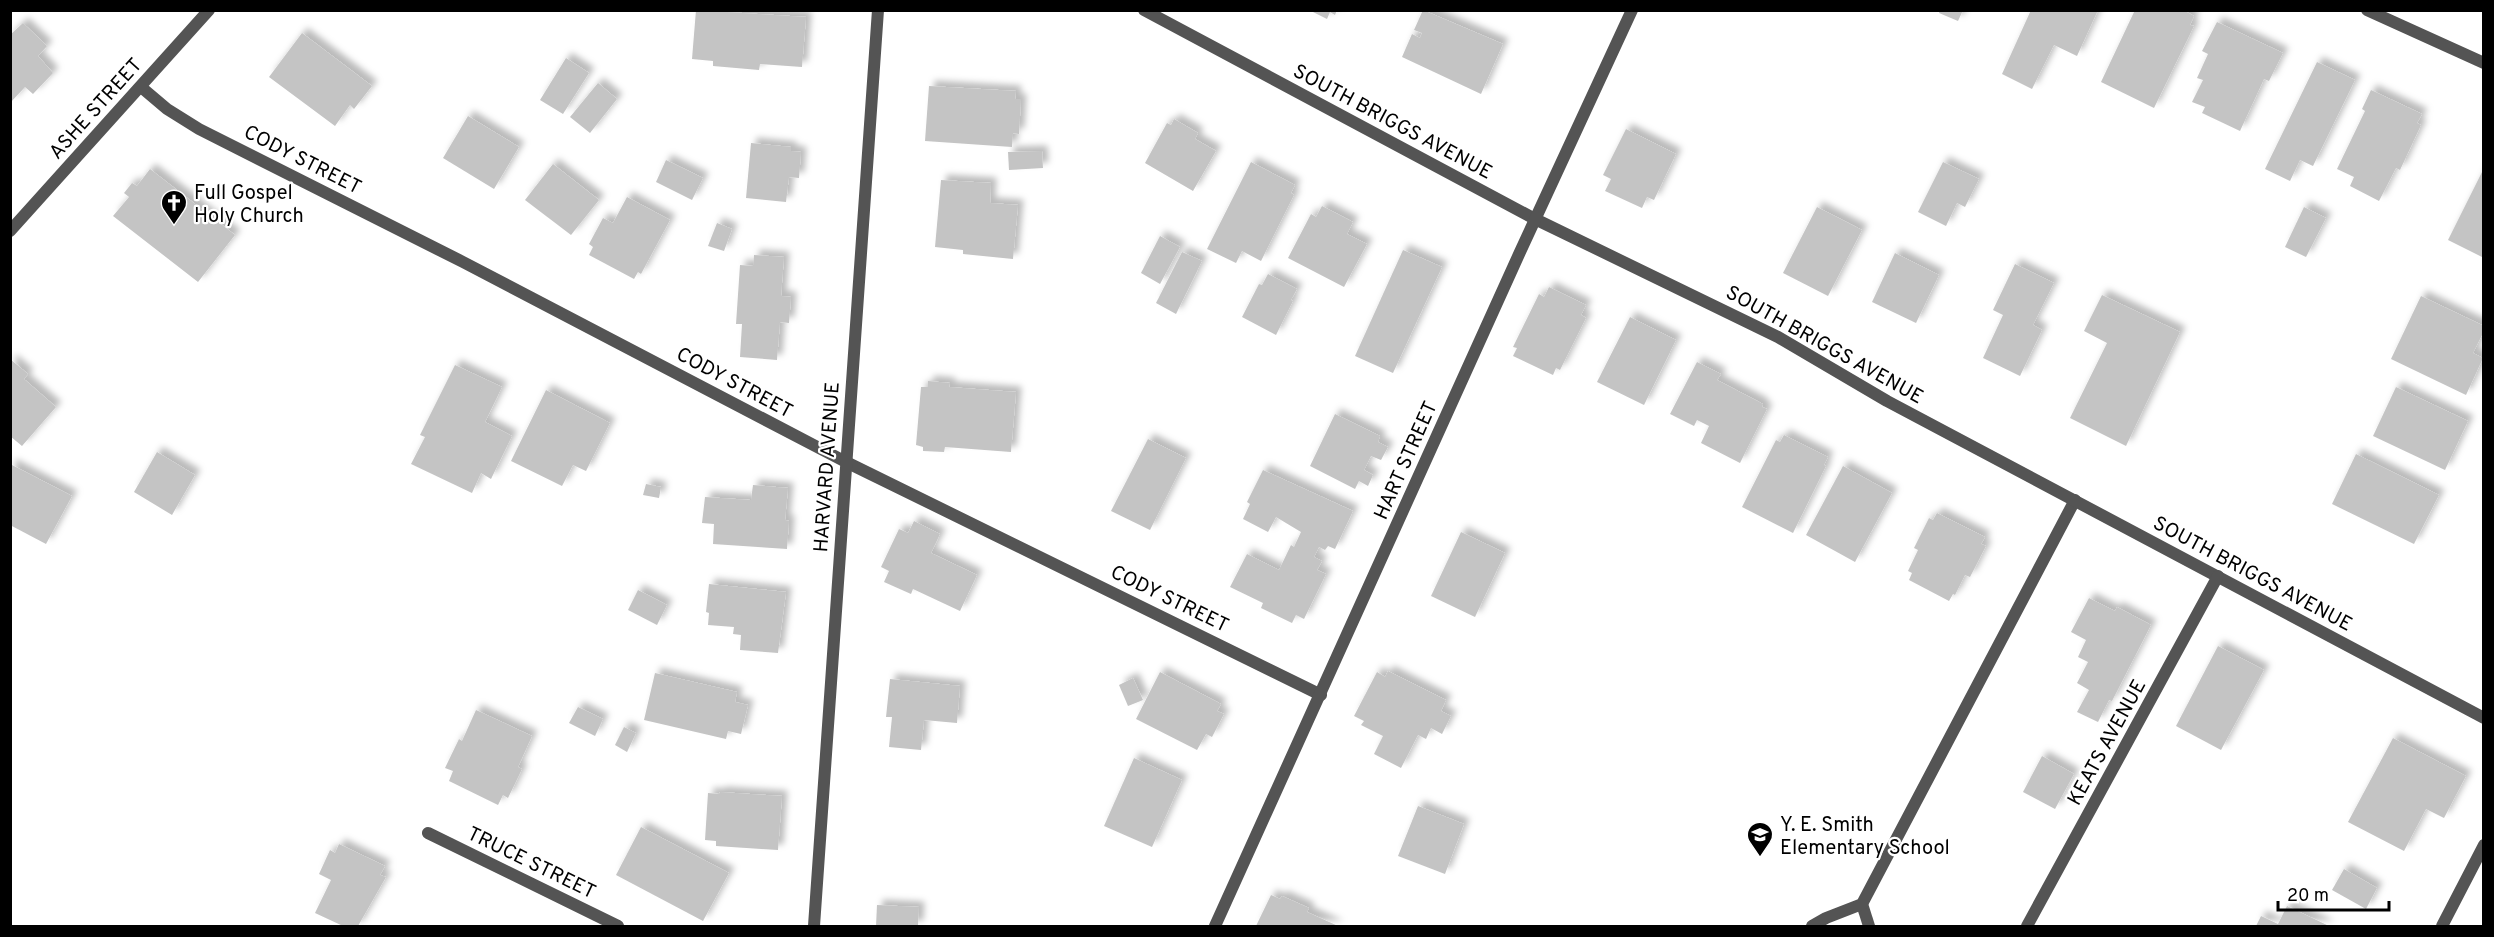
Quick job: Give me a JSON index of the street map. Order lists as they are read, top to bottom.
{
  "streets": {
    "street": [
      "ASHE STREET",
      "SOUTH BRIGGS AVENUE",
      "CODY STREET",
      "HART STREET",
      "HARVARD AVENUE",
      "KEATS AVENUE",
      "TRUCE STREET"
    ]
  },
  "crossings": [
    ["ASHE STREET", "CODY STREET"],
    ["SOUTH BRIGGS AVENUE", "HART STREET"],
    ["SOUTH BRIGGS AVENUE", "KEATS AVENUE"],
    ["CODY STREET", "HART STREET"],
    ["CODY STREET", "HARVARD AVENUE"]
  ],
  "places": {
    "church": ["Full Gospel Holy Church"],
    "school or university": ["Y. E. Smith Elementary School"]
  },
  "scale_bar": "20 m"
}
